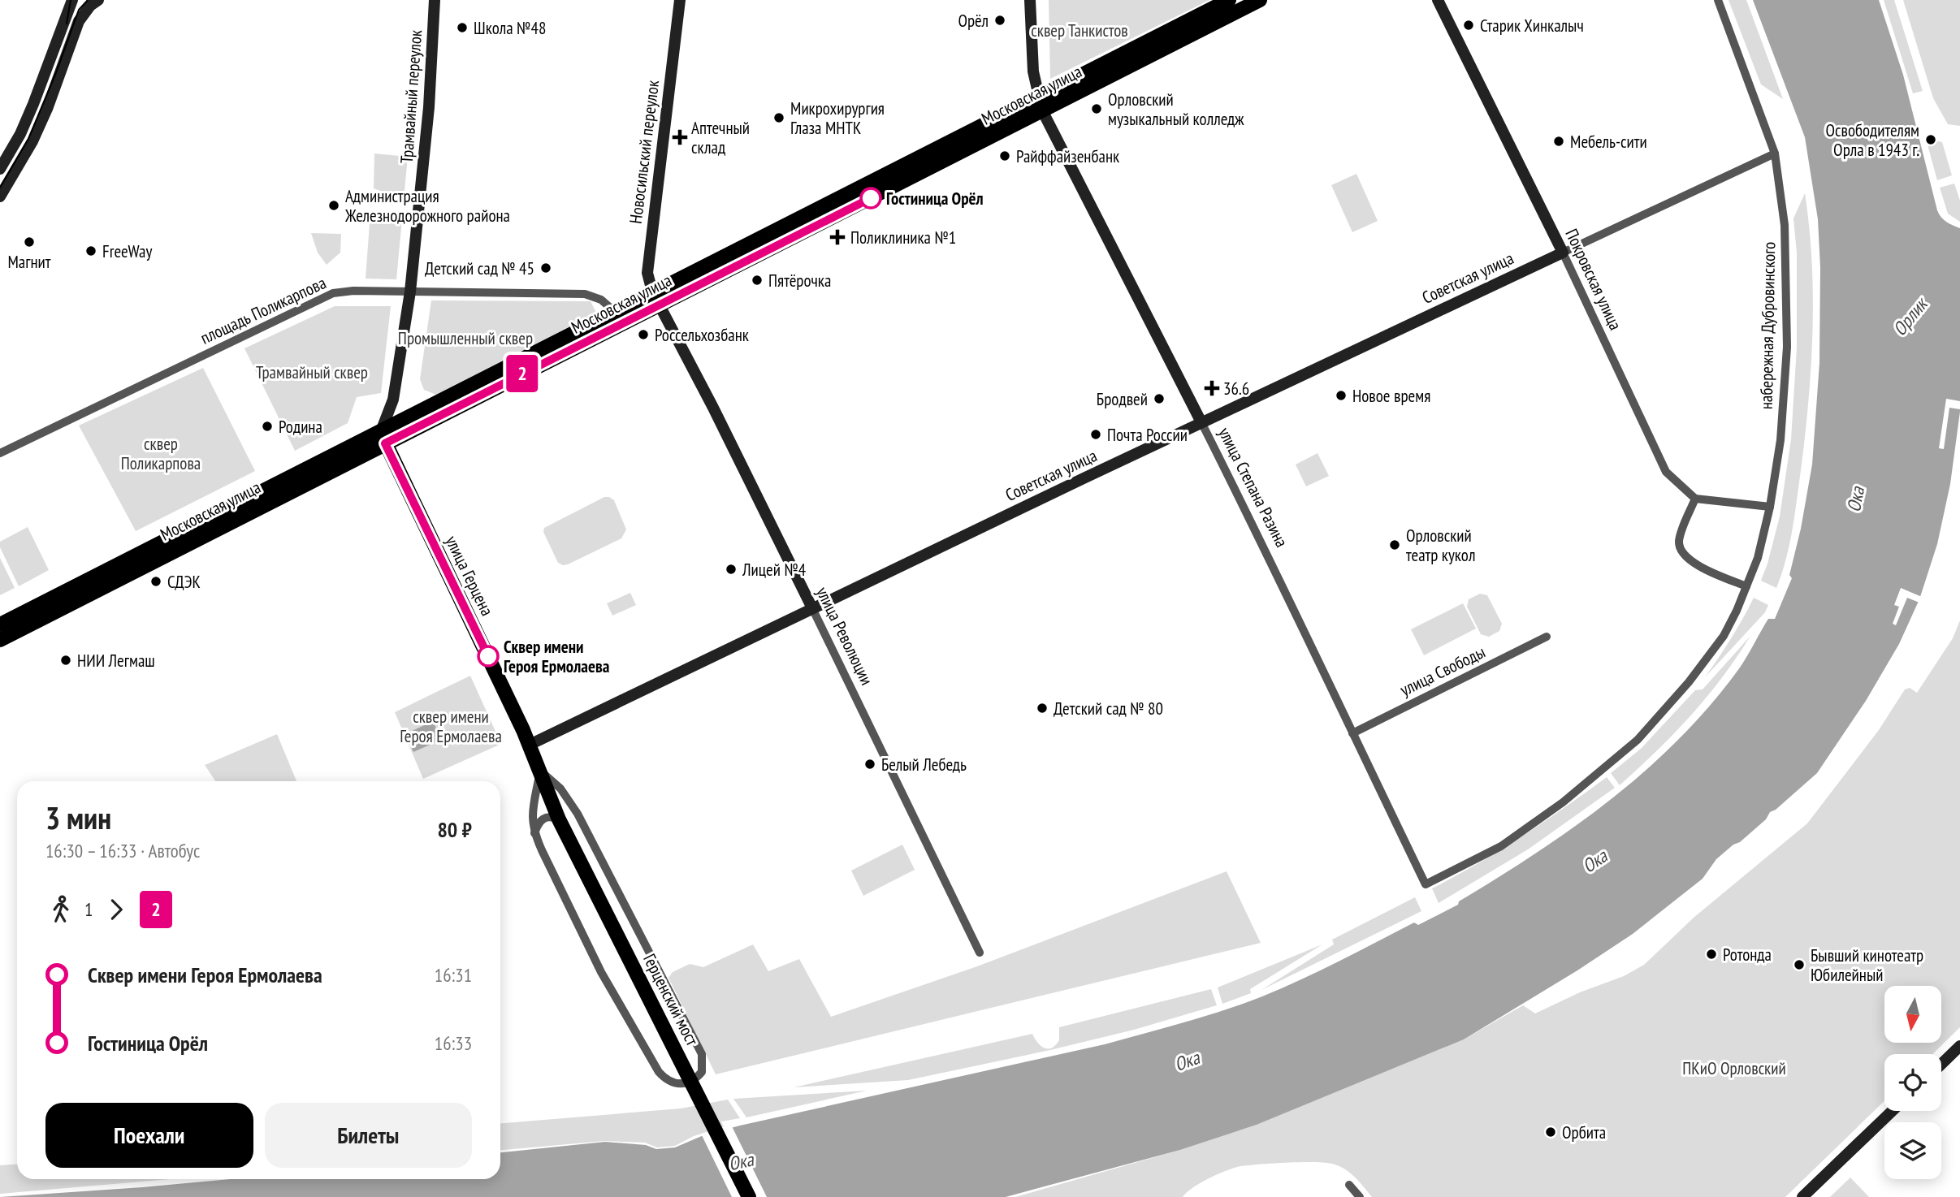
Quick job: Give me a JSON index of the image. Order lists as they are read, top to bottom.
{
  "streets": {
    "main road": ["Московская улица", "улица Герцена", "Герценский мост"],
    "street": [
      "Трамвайный переулок",
      "Новосильский переулок",
      "Советская улица",
      "Покровская улица",
      "площадь Поликарпова",
      "набережная Дубровинского",
      "улица Степана Разина",
      "улица Революции",
      "улица Свободы"
    ]
  },
  "crossings": [
    ["Московская улица", "Трамвайный переулок"],
    ["Московская улица", "Новосильский переулок"],
    ["Московская улица", "площадь Поликарпова"],
    ["Московская улица", "улица Степана Разина"],
    ["Московская улица", "улица Герцена"],
    ["Московская улица", "улица Революции"],
    ["Трамвайный переулок", "площадь Поликарпова"],
    ["Трамвайный переулок", "улица Герцена"],
    ["Новосильский переулок", "улица Революции"],
    ["Советская улица", "Покровская улица"],
    ["Советская улица", "набережная Дубровинского"],
    ["Советская улица", "улица Степана Разина"],
    ["Советская улица", "улица Герцена"],
    ["Советская улица", "улица Революции"],
    ["набережная Дубровинского", "улица Степана Разина"],
    ["улица Степана Разина", "улица Свободы"],
    ["улица Герцена", "Герценский мост"]
  ],
  "water": ["Орлик", "Ока"],
  "parks": [
    "сквер Танкистов",
    "Промышленный сквер",
    "Трамвайный сквер",
    "сквер Поликарпова",
    "сквер имени Героя Ермолаева",
    "ПКиО Орловский"
  ],
  "places": {
    "other": [
      "Орёл",
      "Старик Хинкалыч",
      "Школа №48",
      "Орловский музыкальный колледж",
      "Микрохирургия Глаза МНТК",
      "Освободителям Орла в 1943 г.",
      "Мебель-сити",
      "Райффайзенбанк",
      "Гостиница Орёл",
      "Администрация Железнодорожного района",
      "Магнит",
      "FreeWay",
      "Детский сад № 45",
      "Пятёрочка",
      "Россельхозбанк",
      "Новое время",
      "Бродвей",
      "Родина",
      "Почта России",
      "Орловский театр кукол",
      "Лицей №4",
      "СДЭК",
      "Сквер имени Героя Ермолаева",
      "НИИ Легмаш",
      "Детский сад № 80",
      "Белый Лебедь",
      "Ротонда",
      "Бывший кинотеатр Юбилейный",
      "Орбита"
    ],
    "health": ["Аптечный склад", "Поликлиника №1", "36.6"]
  },
  "lines": ["bus line 2"],
  "north": "bottom",
  "page": {
    "on_map": "2",
    "heading": ["3 мин", "16:30 – 16:33 · Автобус", "80 ₽"],
    "legs": ["1", "2"],
    "list": [
      {
        "name": "Сквер имени Героя Ермолаева",
        "value": "16:31"
      },
      {
        "name": "Гостиница Орёл",
        "value": "16:33"
      }
    ],
    "buttons": ["Поехали", "Билеты"]
  }
}
